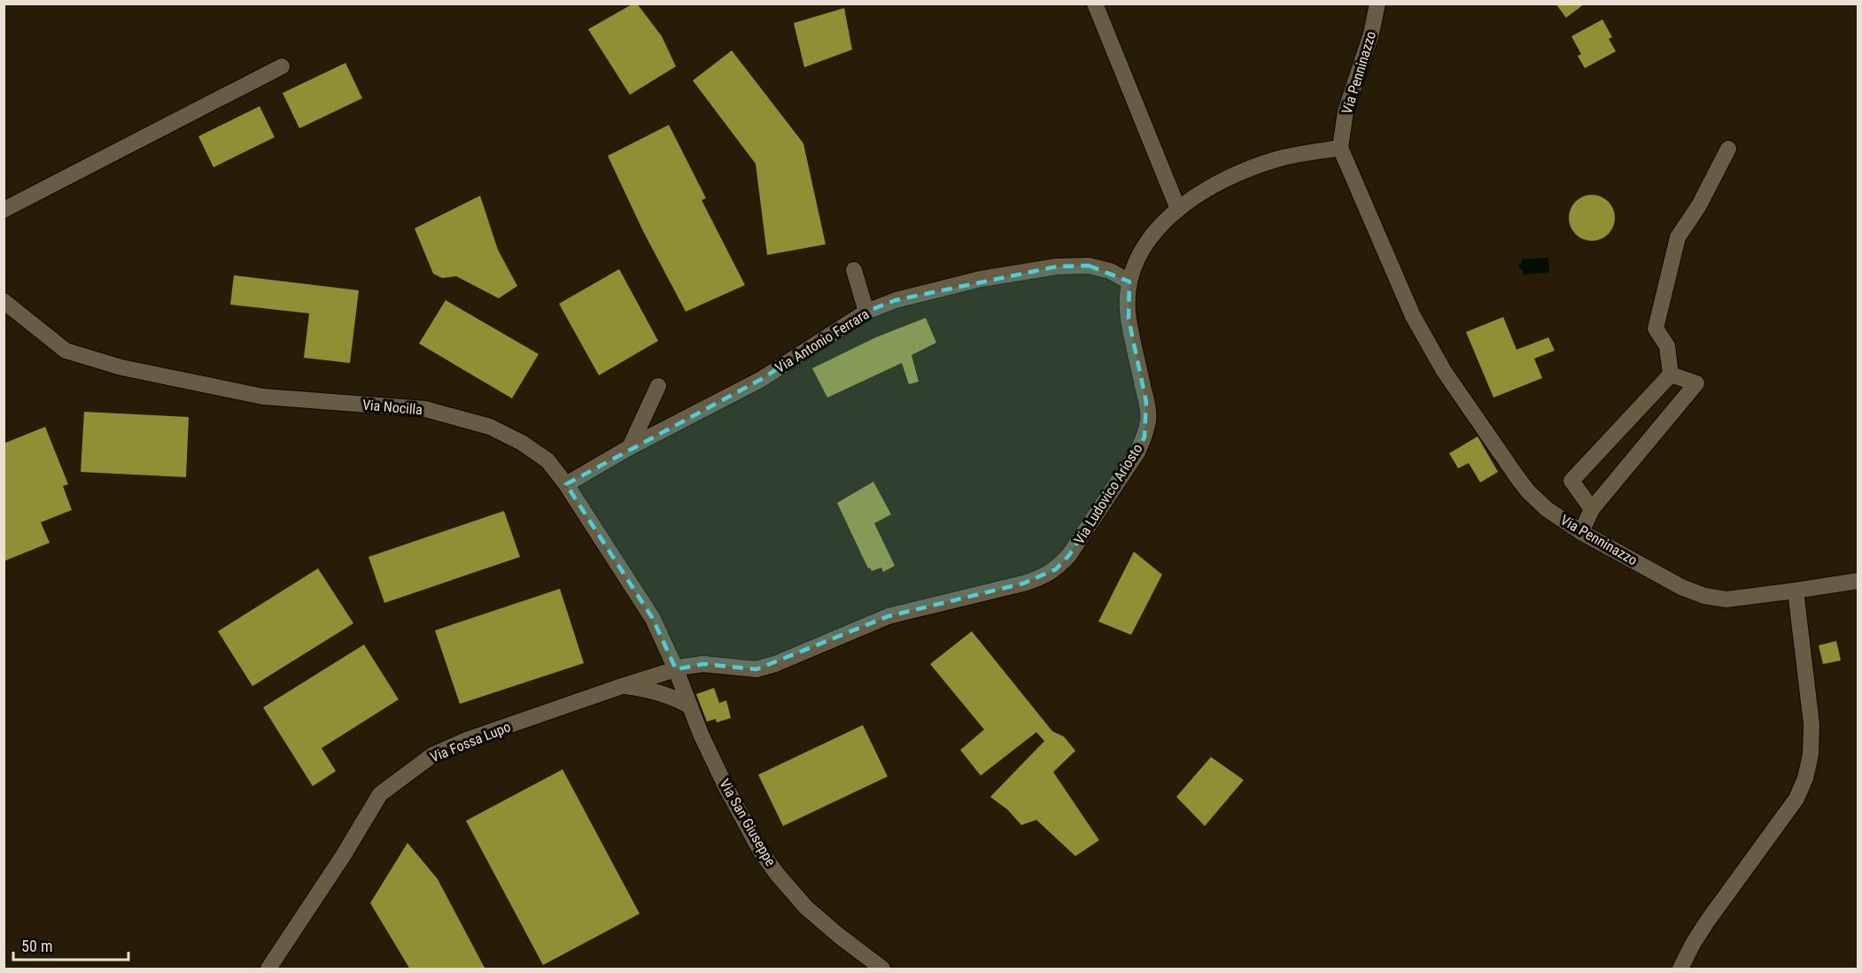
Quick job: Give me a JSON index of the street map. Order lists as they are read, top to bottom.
{
  "streets": {
    "street": [
      "Via Penninazzo",
      "Via Antonio Ferrara",
      "Via Nocilla",
      "Via Ludovico Ariosto",
      "Via Fossa Lupo",
      "Via San Giuseppe"
    ]
  },
  "crossings": [
    ["Via Penninazzo", "Via Ludovico Ariosto"],
    ["Via Antonio Ferrara", "Via Nocilla"],
    ["Via Antonio Ferrara", "Via Ludovico Ariosto"],
    ["Via Nocilla", "Via Ludovico Ariosto"],
    ["Via Nocilla", "Via Fossa Lupo"],
    ["Via Nocilla", "Via San Giuseppe"],
    ["Via Ludovico Ariosto", "Via Fossa Lupo"],
    ["Via Ludovico Ariosto", "Via San Giuseppe"],
    ["Via Fossa Lupo", "Via San Giuseppe"]
  ],
  "scale_bar": "50 m"
}
